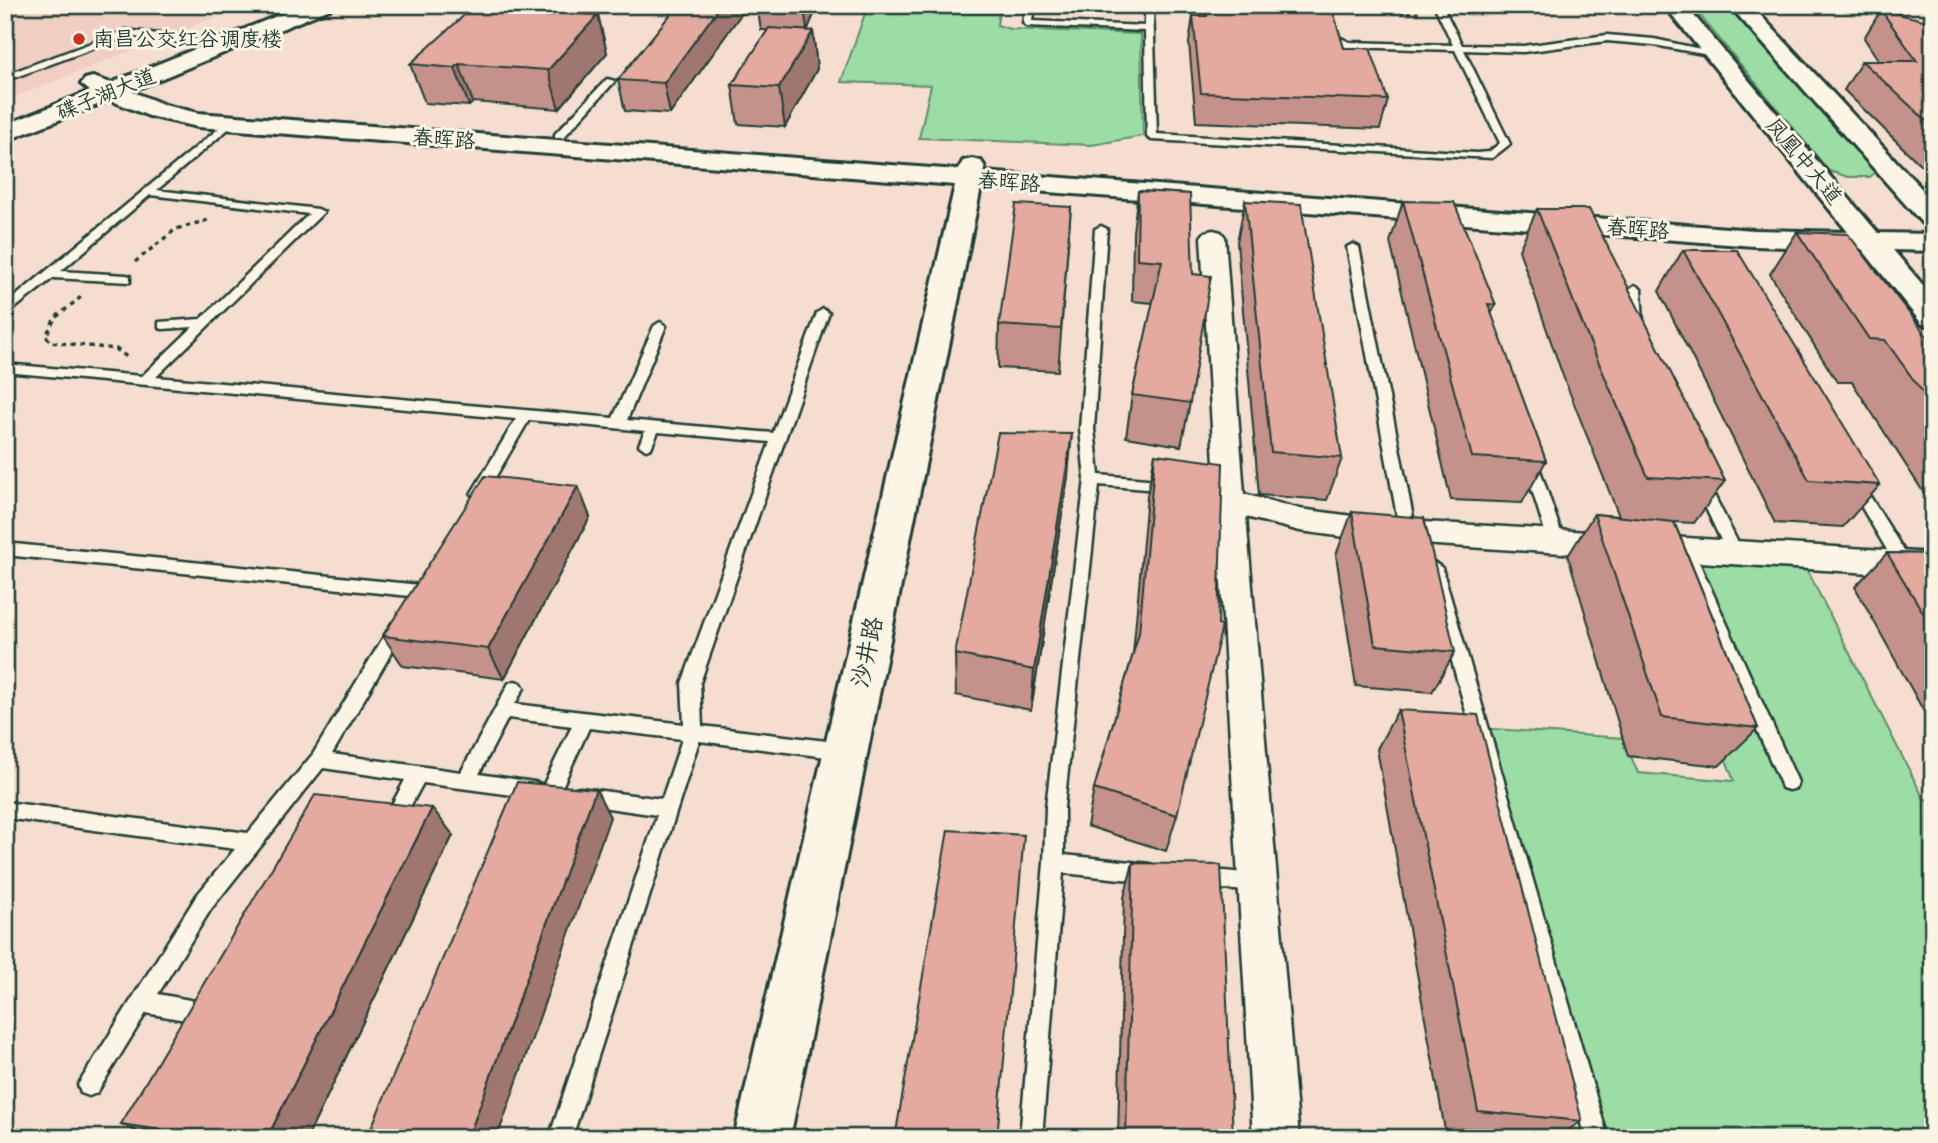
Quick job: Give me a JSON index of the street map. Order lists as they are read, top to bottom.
{
  "streets": {
    "street": [
      "碟子湖大道",
      "春晖路",
      "凤凰中大道",
      "沙井路"
    ]
  },
  "crossings": [
    ["碟子湖大道", "春晖路"],
    ["春晖路", "凤凰中大道"],
    ["春晖路", "沙井路"]
  ],
  "places": ["南昌公交红谷调度楼"]
}
